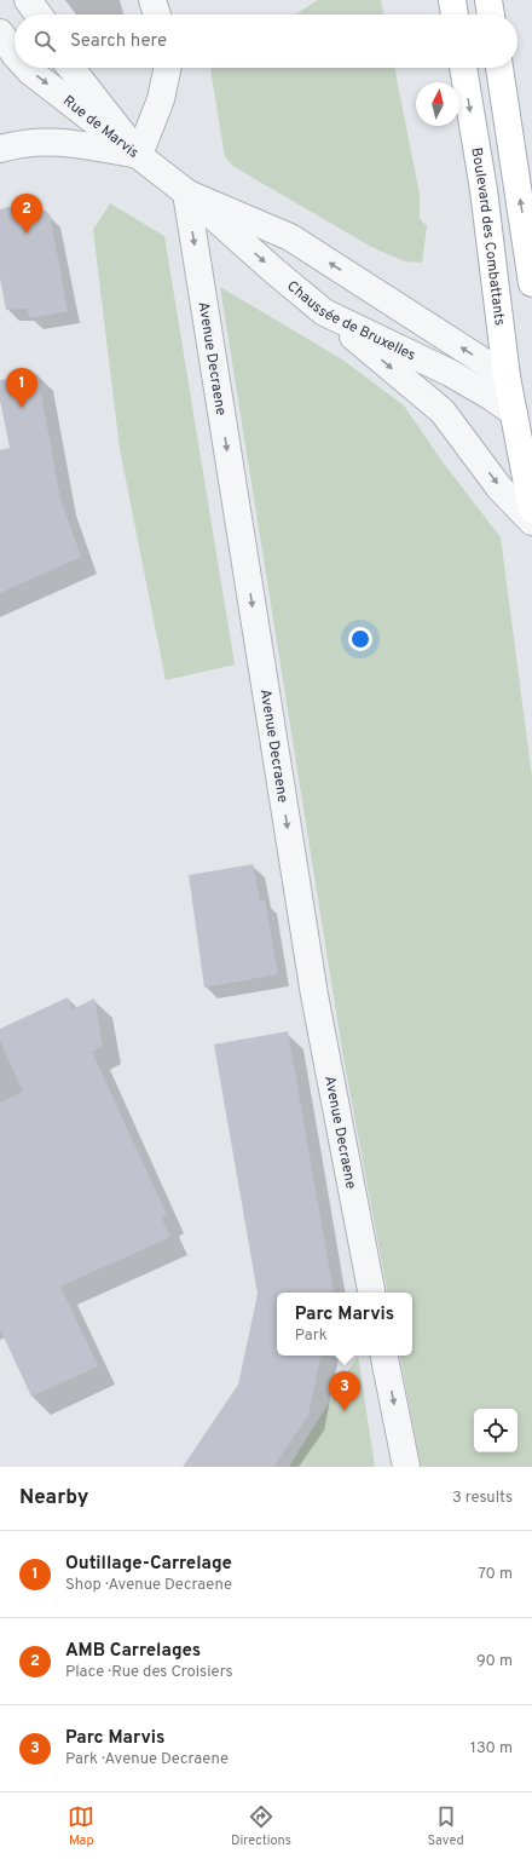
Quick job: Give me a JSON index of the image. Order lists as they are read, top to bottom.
{
  "streets": {
    "main road": ["Boulevard des Combattants", "Chaussée de Bruxelles"],
    "street": ["Rue de Marvis", "Avenue Decraene"]
  },
  "crossings": [
    ["Rue de Marvis", "Chaussée de Bruxelles"],
    ["Boulevard des Combattants", "Chaussée de Bruxelles"],
    ["Chaussée de Bruxelles", "Avenue Decraene"]
  ],
  "one_way": ["Avenue Decraene"],
  "north": "top",
  "page": {
    "search": "Search here",
    "pins": ["2", "1", "3"],
    "popup": ["Parc Marvis", "Park"],
    "heading": ["Nearby", "3 results"],
    "list": [
      {
        "mark": "1",
        "name": "Outillage-Carrelage",
        "note": "Shop · Avenue Decraene",
        "value": "70 m"
      },
      {
        "mark": "2",
        "name": "AMB Carrelages",
        "note": "Place · Rue des Croisiers",
        "value": "90 m"
      },
      {
        "mark": "3",
        "name": "Parc Marvis",
        "note": "Park · Avenue Decraene",
        "value": "130 m"
      }
    ],
    "nav": ["Map", "Directions", "Saved"]
  }
}
